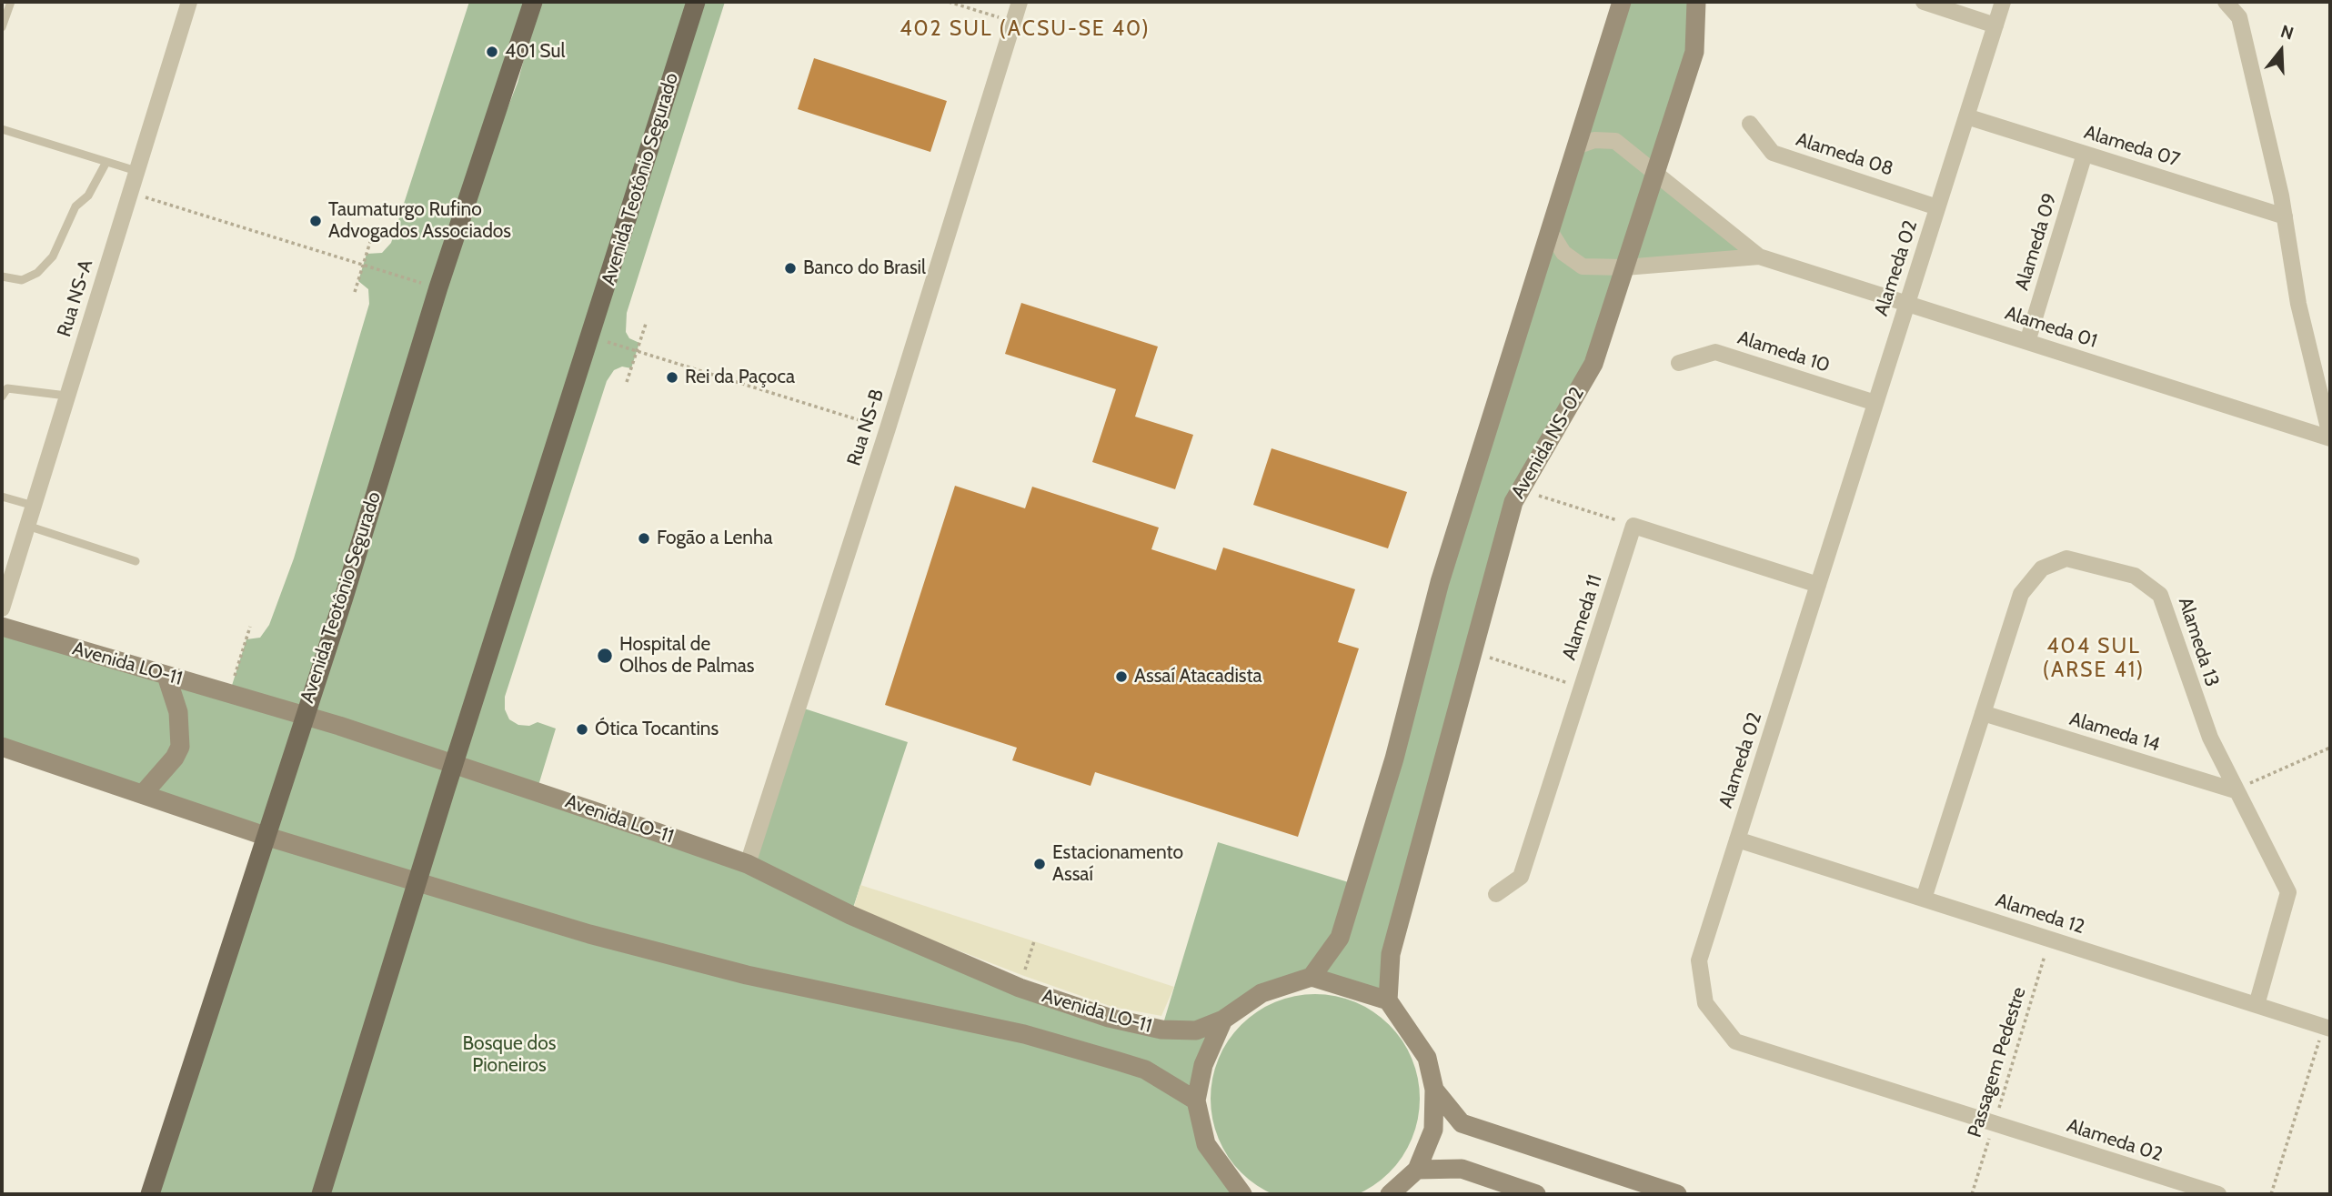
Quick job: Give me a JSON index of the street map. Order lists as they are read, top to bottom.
{
  "streets": {
    "main road": ["Avenida Teotônio Segurado"],
    "street": [
      "Alameda 07",
      "Alameda 08",
      "Alameda 09",
      "Alameda 02",
      "Rua NS-A",
      "Alameda 01",
      "Alameda 10",
      "Rua NS-B",
      "Avenida NS-02",
      "Alameda 11",
      "Alameda 13",
      "Avenida LO-11",
      "Alameda 14",
      "Alameda 12"
    ],
    "path": ["Passagem Pedestre"]
  },
  "crossings": [
    ["Alameda 07", "Alameda 09"],
    ["Alameda 07", "Alameda 02"],
    ["Alameda 08", "Alameda 02"],
    ["Avenida Teotônio Segurado", "Avenida LO-11"],
    ["Alameda 09", "Alameda 01"],
    ["Alameda 02", "Alameda 01"],
    ["Alameda 02", "Alameda 10"],
    ["Alameda 02", "Alameda 12"],
    ["Alameda 02", "Passagem Pedestre"],
    ["Alameda 01", "Avenida NS-02"],
    ["Rua NS-B", "Avenida LO-11"],
    ["Alameda 13", "Alameda 14"],
    ["Alameda 13", "Alameda 12"],
    ["Alameda 12", "Passagem Pedestre"]
  ],
  "districts": ["402 SUL (ACSU-SE 40)", "404 SUL (ARSE 41)"],
  "parks": ["Bosque dos Pioneiros"],
  "places": [
    "401 Sul",
    "Taumaturgo Rufino Advogados Associados",
    "Banco do Brasil",
    "Rei da Paçoca",
    "Fogão a Lenha",
    "Hospital de Olhos de Palmas",
    "Assaí Atacadista",
    "Ótica Tocantins",
    "Estacionamento Assaí"
  ],
  "north": "top"
}
